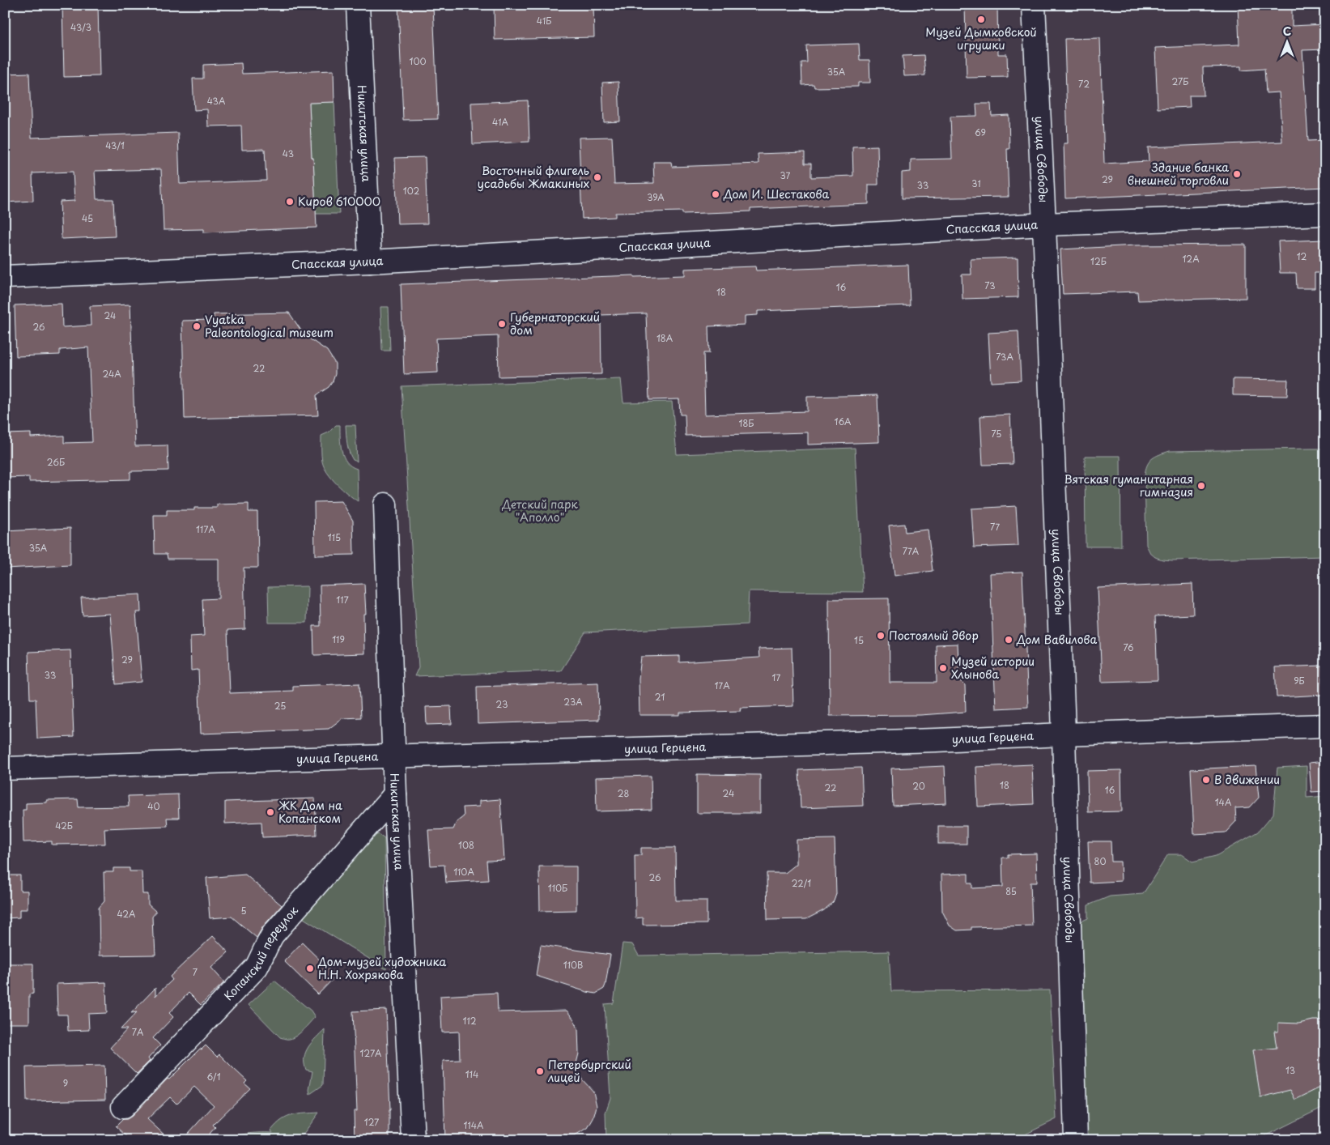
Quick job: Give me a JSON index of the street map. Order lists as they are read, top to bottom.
{
  "streets": {
    "street": [
      "Никитская улица",
      "улица Свободы",
      "Спасская улица",
      "улица Герцена",
      "Копанский переулок"
    ]
  },
  "crossings": [
    ["Никитская улица", "Спасская улица"],
    ["Никитская улица", "улица Герцена"],
    ["Никитская улица", "Копанский переулок"],
    ["улица Свободы", "Спасская улица"],
    ["улица Свободы", "улица Герцена"]
  ],
  "parks": ["Детский парк \"Аполло\""],
  "places": [
    "Музей Дымковской игрушки",
    "Здание банка внешней торговли",
    "Восточный флигель усадьбы Жмакиных",
    "Дом И. Шестакова",
    "Киров 610000",
    "Губернаторский дом",
    "Vyatka Paleontological museum",
    "Вятская гуманитарная гимназия",
    "Постоялый двор",
    "Дом Вавилова",
    "Музей истории Хлынова",
    "В движении",
    "ЖК Дом на Копанском",
    "Дом-музей художника Н.Н. Хохрякова",
    "Петербургский лицей"
  ],
  "house_numbers": [
    "41Б",
    "43/3",
    "100",
    "35А",
    "27Б",
    "72",
    "43А",
    "41А",
    "69",
    "43/1",
    "43",
    "37",
    "29",
    "31",
    "33",
    "102",
    "39А",
    "45",
    "12",
    "12А",
    "12Б",
    "73",
    "16",
    "18",
    "24",
    "26",
    "18А",
    "73А",
    "22",
    "24А",
    "16А",
    "18Б",
    "75",
    "26Б",
    "77",
    "117А",
    "115",
    "35А",
    "77А",
    "117",
    "119",
    "15",
    "76",
    "29",
    "33",
    "17",
    "9Б",
    "17А",
    "21",
    "23А",
    "23",
    "25",
    "18",
    "20",
    "22",
    "16",
    "28",
    "24",
    "14А",
    "40",
    "42Б",
    "108",
    "80",
    "110А",
    "26",
    "22/1",
    "110Б",
    "85",
    "5",
    "42А",
    "110В",
    "7",
    "112",
    "7А",
    "127А",
    "13",
    "114",
    "6/1",
    "9",
    "127",
    "114А"
  ],
  "north": "top"
}
